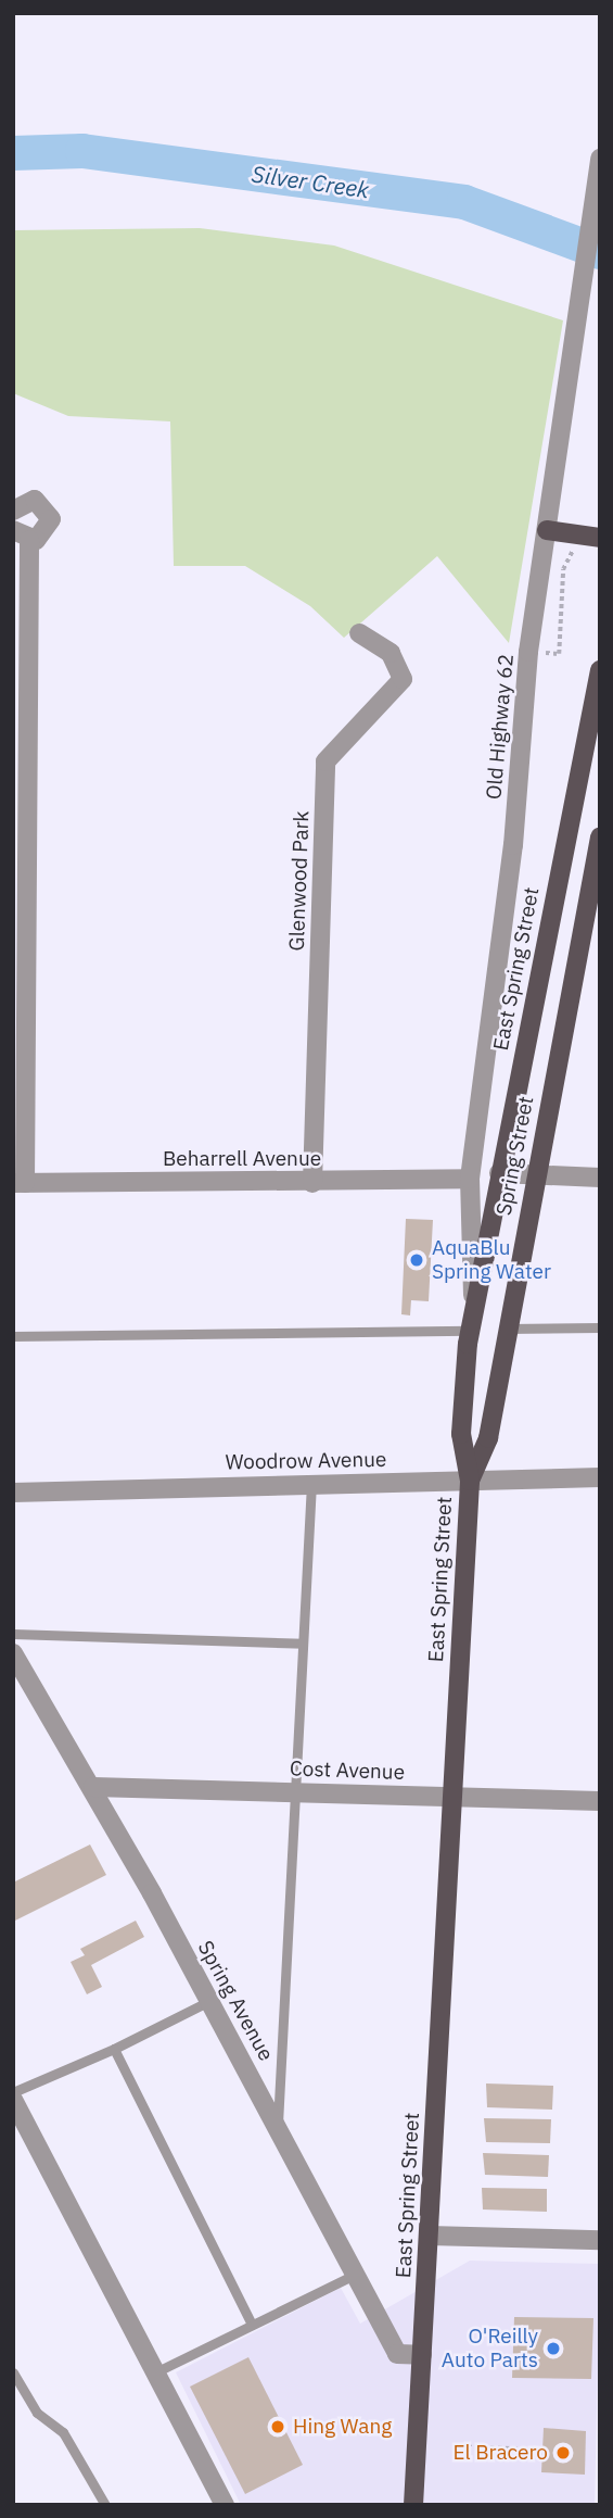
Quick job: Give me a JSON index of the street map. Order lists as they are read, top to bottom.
{
  "streets": {
    "main road": ["East Spring Street", "Spring Street"],
    "street": [
      "Old Highway 62",
      "Glenwood Park",
      "Beharrell Avenue",
      "Woodrow Avenue",
      "Cost Avenue",
      "Spring Avenue"
    ]
  },
  "crossings": [
    ["Old Highway 62", "East Spring Street"],
    ["Old Highway 62", "Beharrell Avenue"],
    ["Glenwood Park", "Beharrell Avenue"],
    ["East Spring Street", "Spring Street"],
    ["East Spring Street", "Woodrow Avenue"],
    ["East Spring Street", "Cost Avenue"],
    ["East Spring Street", "Spring Avenue"],
    ["Spring Street", "Woodrow Avenue"],
    ["Cost Avenue", "Spring Avenue"]
  ],
  "water": ["Silver Creek"],
  "places": [
    "AquaBlu Spring Water",
    "O'Reilly Auto Parts",
    "Hing Wang",
    "El Bracero"
  ]
}
